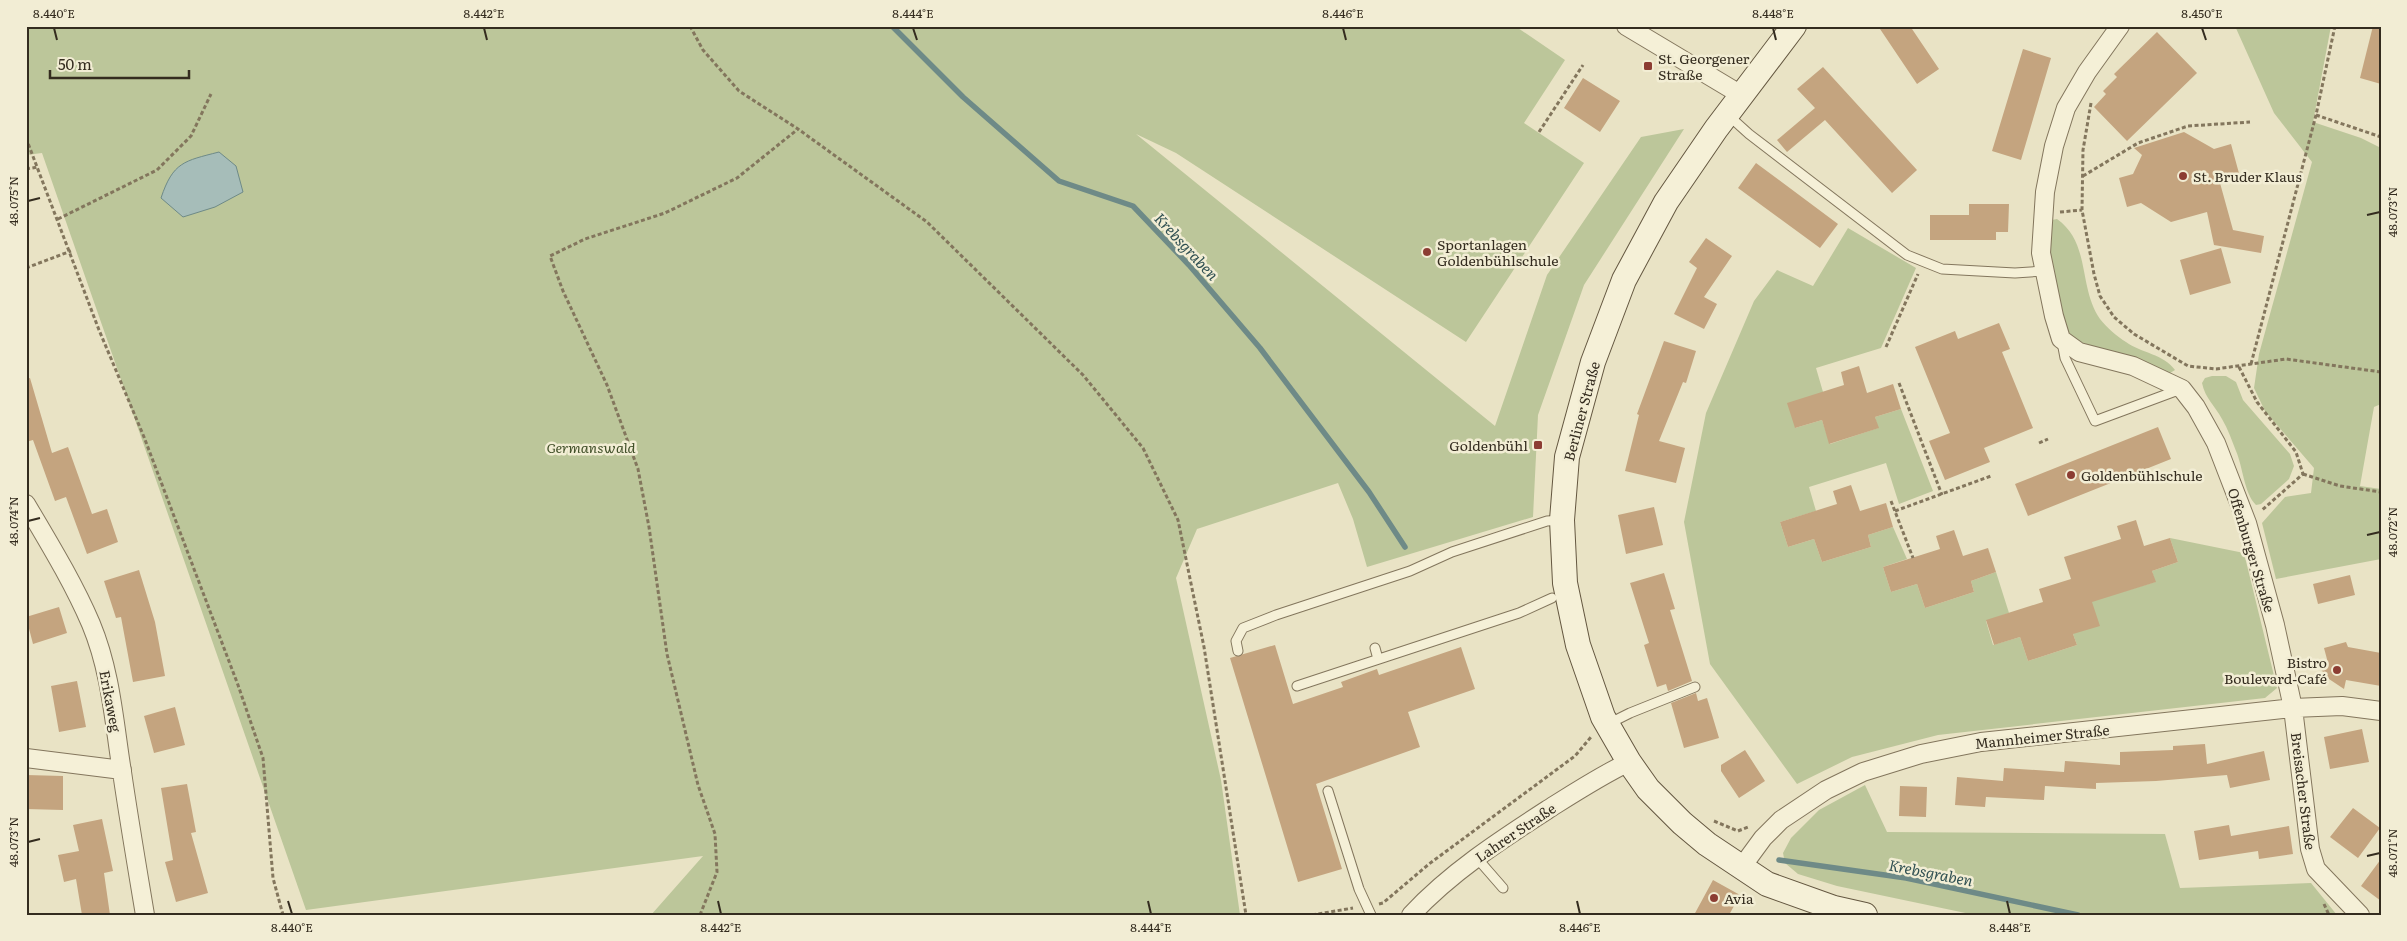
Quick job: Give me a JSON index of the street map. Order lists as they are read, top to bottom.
{
  "streets": {
    "street": [
      "Berliner Straße",
      "Offenburger Straße",
      "Erikaweg",
      "Mannheimer Straße",
      "Breisacher Straße",
      "Lahrer Straße"
    ]
  },
  "crossings": [
    ["Berliner Straße", "Mannheimer Straße"],
    ["Berliner Straße", "Lahrer Straße"],
    ["Offenburger Straße", "Mannheimer Straße"],
    ["Offenburger Straße", "Breisacher Straße"],
    ["Mannheimer Straße", "Breisacher Straße"]
  ],
  "water": ["Krebsgraben"],
  "parks": ["Germanswald"],
  "places": {
    "transit": ["St. Georgener Straße", "Goldenbühl"],
    "other": [
      "St. Bruder Klaus",
      "Sportanlagen Goldenbühlschule",
      "Goldenbühlschule",
      "Bistro Boulevard-Café",
      "Avia"
    ]
  },
  "scale_bar": "50 m",
  "coordinates": [
    "8.440°E",
    "8.442°E",
    "8.444°E",
    "8.446°E",
    "8.448°E",
    "8.450°E",
    "48.075°N",
    "48.073°N",
    "48.074°N",
    "48.072°N",
    "48.071°N"
  ]
}
